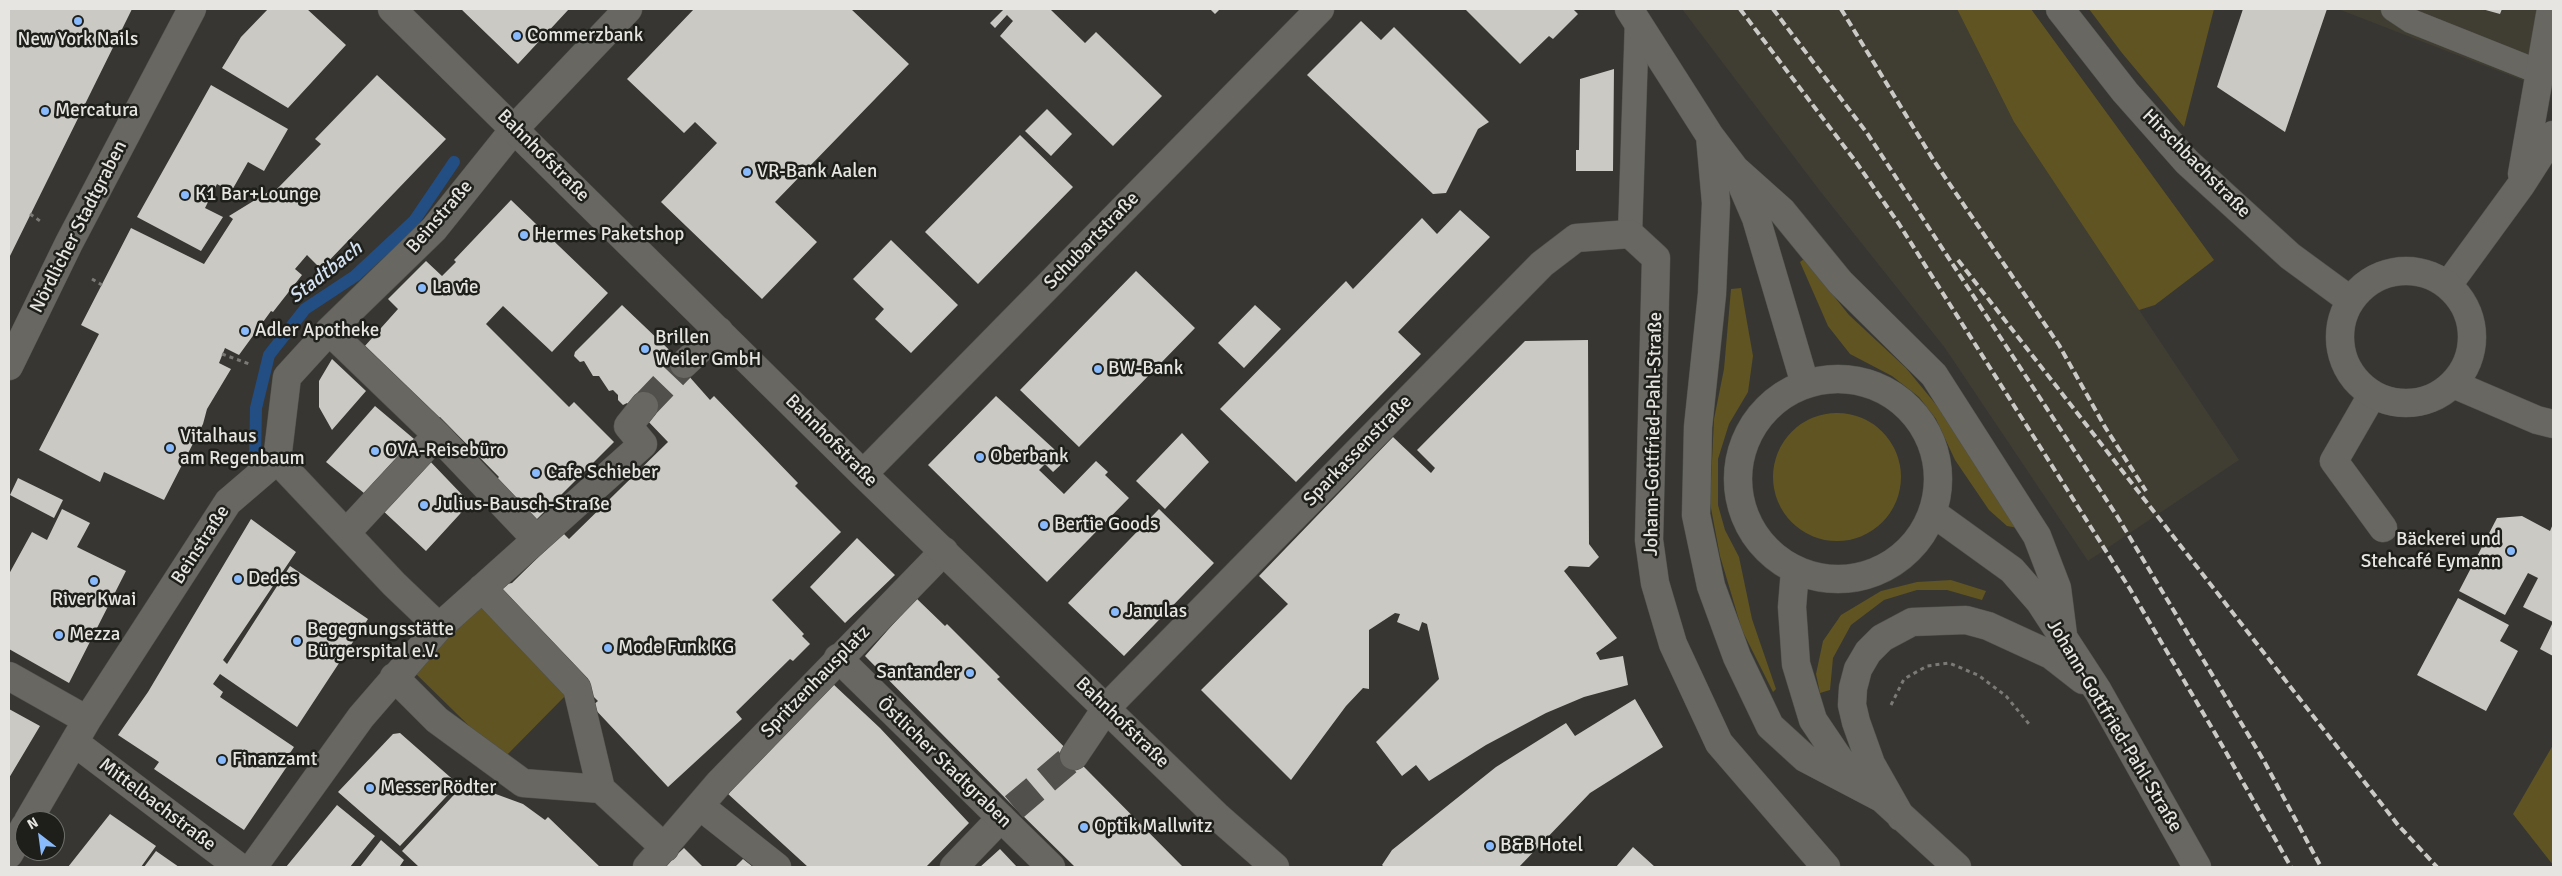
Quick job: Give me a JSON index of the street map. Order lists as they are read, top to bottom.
{
  "streets": {
    "street": [
      "Bahnhofstraße",
      "Hirschbachstraße",
      "Beinstraße",
      "Nördlicher Stadtgraben",
      "Schubartstraße",
      "Johann-Gottfried-Pahl-Straße",
      "Sparkassenstraße",
      "Spritzenhausplatz",
      "Östlicher Stadtgraben",
      "Mittelbachstraße"
    ]
  },
  "crossings": [
    ["Bahnhofstraße", "Beinstraße"],
    ["Bahnhofstraße", "Schubartstraße"],
    ["Bahnhofstraße", "Sparkassenstraße"],
    ["Bahnhofstraße", "Spritzenhausplatz"],
    ["Beinstraße", "Mittelbachstraße"],
    ["Johann-Gottfried-Pahl-Straße", "Sparkassenstraße"],
    ["Spritzenhausplatz", "Östlicher Stadtgraben"]
  ],
  "water": ["Stadtbach"],
  "places": [
    "New York Nails",
    "Commerzbank",
    "Mercatura",
    "VR-Bank Aalen",
    "K1 Bar+Lounge",
    "Hermes Paketshop",
    "La vie",
    "Adler Apotheke",
    "Brillen Weiler GmbH",
    "BW-Bank",
    "Vitalhaus am Regenbaum",
    "OVA-Reisebüro",
    "Oberbank",
    "Cafe Schieber",
    "Julius-Bausch-Straße",
    "Bertie Goods",
    "Bäckerei und Stehcafé Eymann",
    "Dedes",
    "River Kwai",
    "Janulas",
    "Mezza",
    "Begegnungsstätte Bürgerspital e.V.",
    "Mode Funk KG",
    "Santander",
    "Finanzamt",
    "Messer Rödter",
    "Optik Mallwitz",
    "B&B Hotel"
  ],
  "north": "top left"
}
